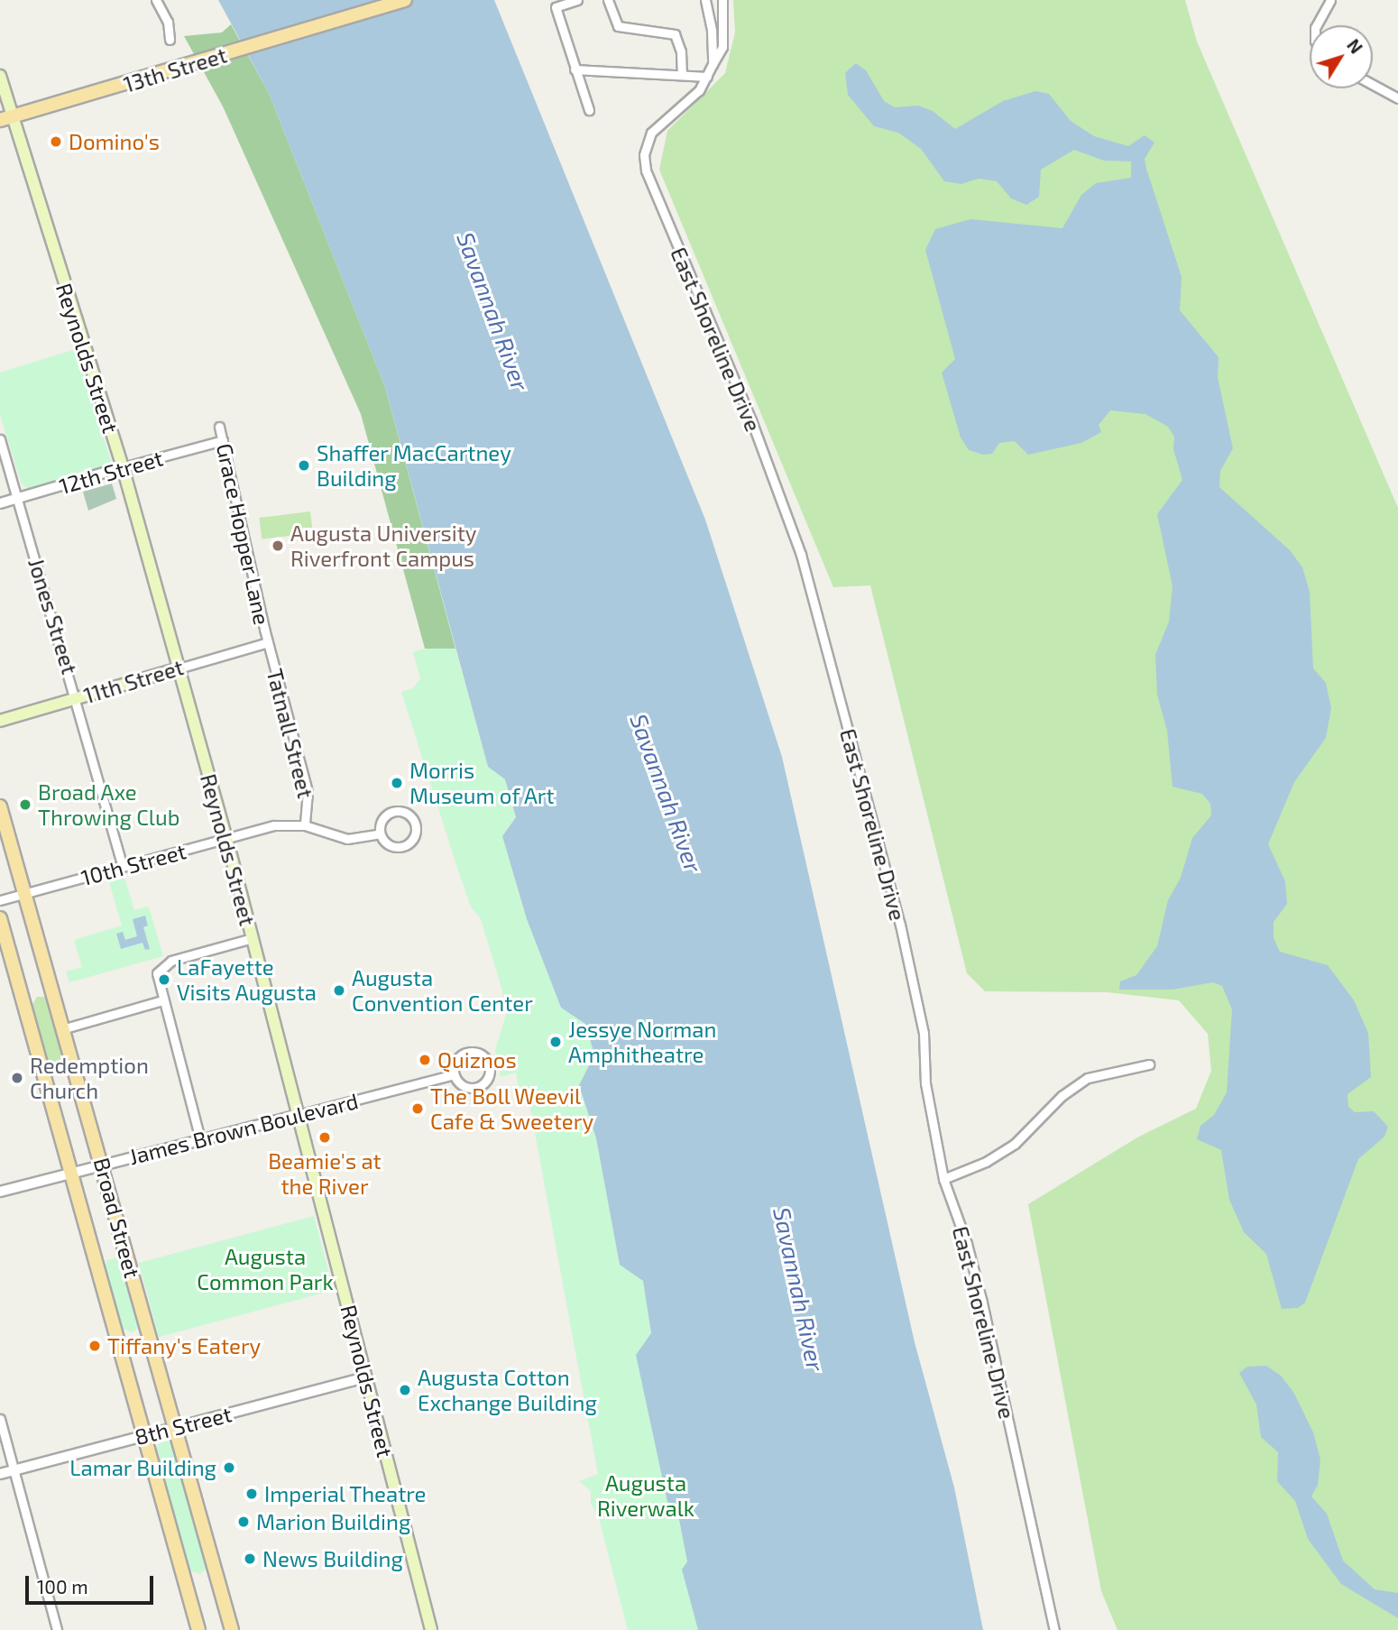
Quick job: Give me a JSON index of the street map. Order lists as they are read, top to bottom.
{
  "streets": {
    "main road": [
      "13th Street",
      "Reynolds Street",
      "11th Street",
      "Broad Street"
    ],
    "street": [
      "East Shoreline Drive",
      "12th Street",
      "Grace Hopper Lane",
      "Jones Street",
      "Tatnall Street",
      "10th Street",
      "James Brown Boulevard",
      "8th Street"
    ]
  },
  "crossings": [
    ["13th Street", "Reynolds Street"],
    ["Reynolds Street", "12th Street"],
    ["Reynolds Street", "11th Street"],
    ["Reynolds Street", "10th Street"],
    ["Reynolds Street", "James Brown Boulevard"],
    ["Reynolds Street", "8th Street"],
    ["12th Street", "Grace Hopper Lane"],
    ["12th Street", "Jones Street"],
    ["Grace Hopper Lane", "11th Street"],
    ["Grace Hopper Lane", "Tatnall Street"],
    ["Jones Street", "11th Street"],
    ["Jones Street", "10th Street"],
    ["11th Street", "Tatnall Street"],
    ["Tatnall Street", "10th Street"],
    ["10th Street", "Broad Street"],
    ["James Brown Boulevard", "Broad Street"],
    ["Broad Street", "8th Street"]
  ],
  "water": ["Savannah River"],
  "parks": ["Augusta Common Park", "Augusta Riverwalk"],
  "places": [
    "Domino's",
    "Shaffer MacCartney Building",
    "Augusta University Riverfront Campus",
    "Morris Museum of Art",
    "Broad Axe Throwing Club",
    "LaFayette Visits Augusta",
    "Augusta Convention Center",
    "Jessye Norman Amphitheatre",
    "Quiznos",
    "Redemption Church",
    "The Boll Weevil Cafe & Sweetery",
    "Beamie's at the River",
    "Tiffany's Eatery",
    "Augusta Cotton Exchange Building",
    "Lamar Building",
    "Imperial Theatre",
    "Marion Building",
    "News Building"
  ],
  "scale_bar": "100 m",
  "north": "top right"
}
